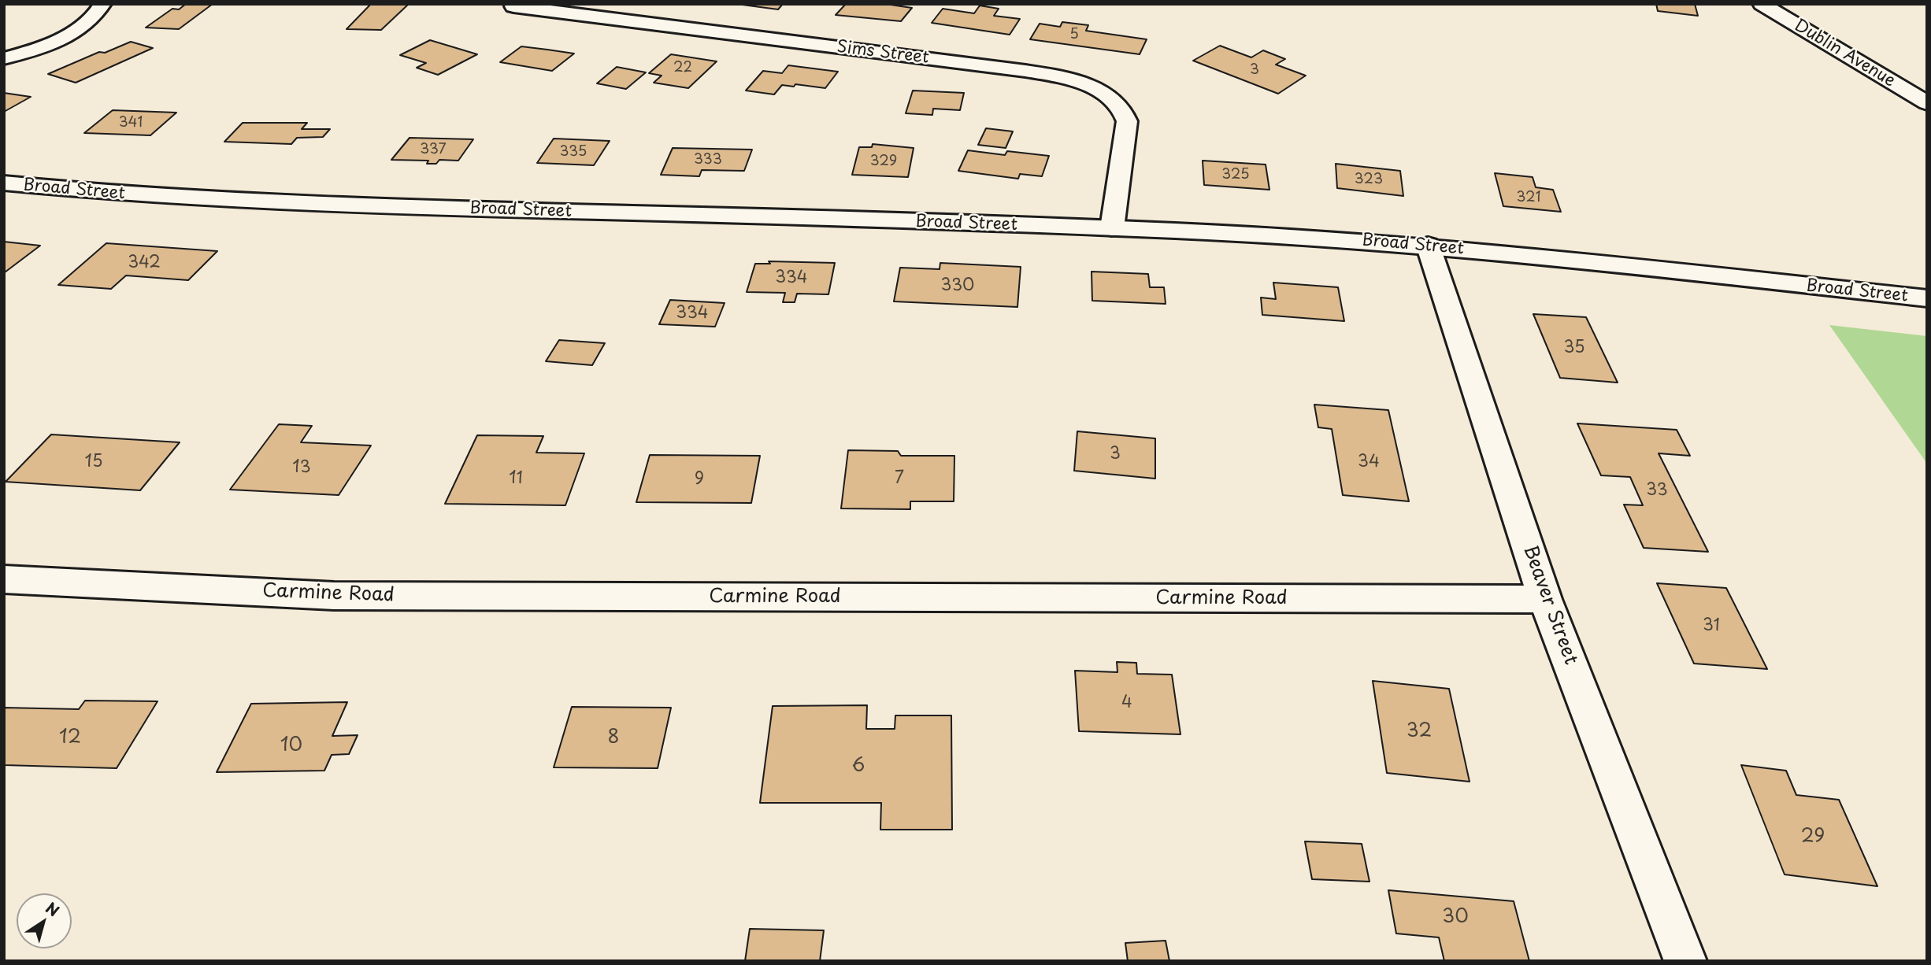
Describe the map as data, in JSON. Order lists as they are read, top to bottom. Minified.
{"streets":{"street":["Sims Street","Dublin Avenue","Broad Street","Carmine Road","Beaver Street"]},"crossings":[["Sims Street","Broad Street"],["Broad Street","Beaver Street"],["Carmine Road","Beaver Street"]],"house_numbers":["5","22","3","341","337","335","333","329","325","323","321","342","334","330","334","35","3","15","34","13","11","7","9","33","31","4","32","12","8","10","6","29","30"],"north":"top right"}
